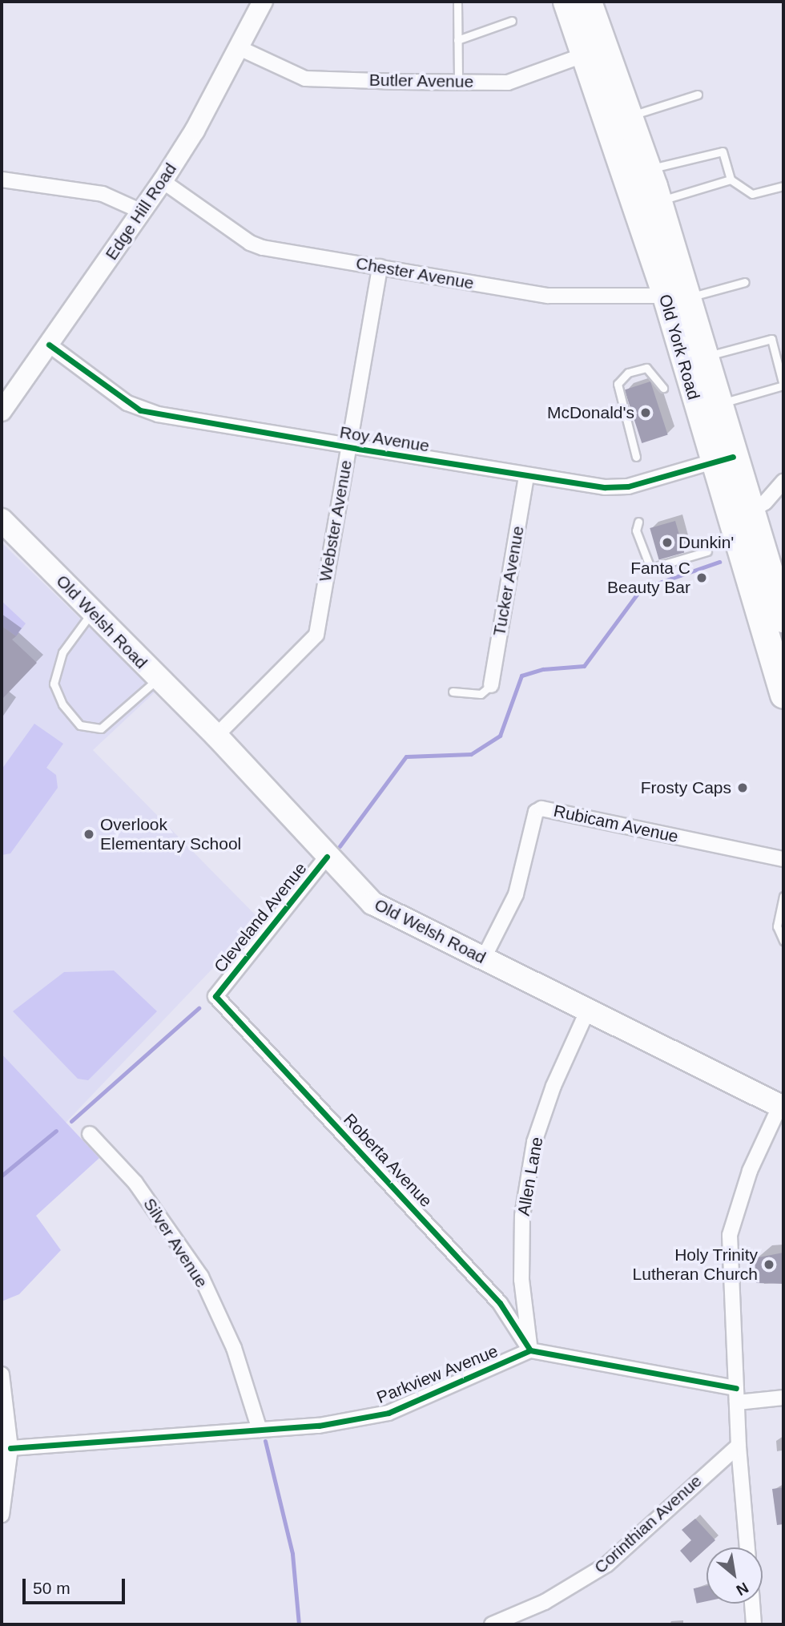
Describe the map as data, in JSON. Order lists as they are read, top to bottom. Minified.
{"streets":{"highway":["Old York Road"],"main road":["Old Welsh Road"],"street":["Butler Avenue","Edge Hill Road","Chester Avenue","Roy Avenue","Webster Avenue","Tucker Avenue","Rubicam Avenue","Cleveland Avenue","Roberta Avenue","Allen Lane","Silver Avenue","Parkview Avenue","Corinthian Avenue"]},"crossings":[["Butler Avenue","Edge Hill Road"],["Butler Avenue","Old York Road"],["Edge Hill Road","Chester Avenue"],["Edge Hill Road","Roy Avenue"],["Chester Avenue","Old York Road"],["Chester Avenue","Webster Avenue"],["Old York Road","Roy Avenue"],["Roy Avenue","Webster Avenue"],["Roy Avenue","Tucker Avenue"],["Webster Avenue","Old Welsh Road"],["Old Welsh Road","Rubicam Avenue"],["Old Welsh Road","Cleveland Avenue"],["Old Welsh Road","Allen Lane"],["Cleveland Avenue","Roberta Avenue"],["Roberta Avenue","Allen Lane"],["Roberta Avenue","Parkview Avenue"],["Allen Lane","Parkview Avenue"],["Silver Avenue","Parkview Avenue"]],"places":["McDonald's","Dunkin'","Fanta C Beauty Bar","Frosty Caps","Overlook Elementary School","Holy Trinity Lutheran Church"],"scale_bar":"50 m","north":"bottom right"}
